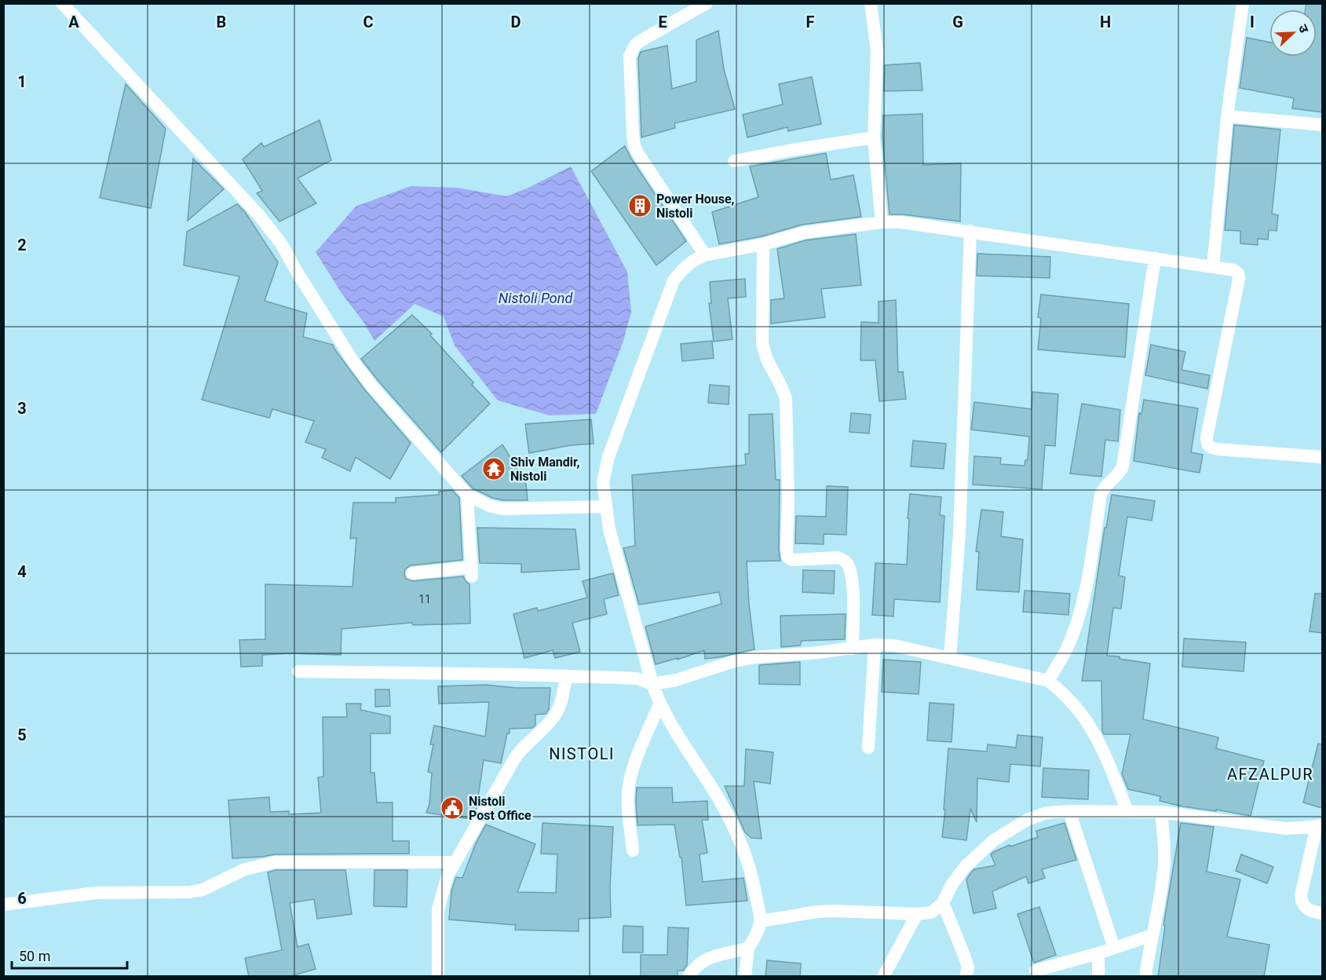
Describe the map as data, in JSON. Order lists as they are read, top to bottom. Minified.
{"districts":["NISTOLI","AFZALPUR"],"water":["Nistoli Pond"],"places":{"building":["Power House, Nistoli"],"temple":["Shiv Mandir, Nistoli"],"public building":["Nistoli Post Office"]},"house_numbers":["11"],"scale_bar":"50 m","north":"top right","grid":{"columns":["A","B","C","D","E","F","G","H","I"],"rows":["1","2","3","4","5","6"]}}
